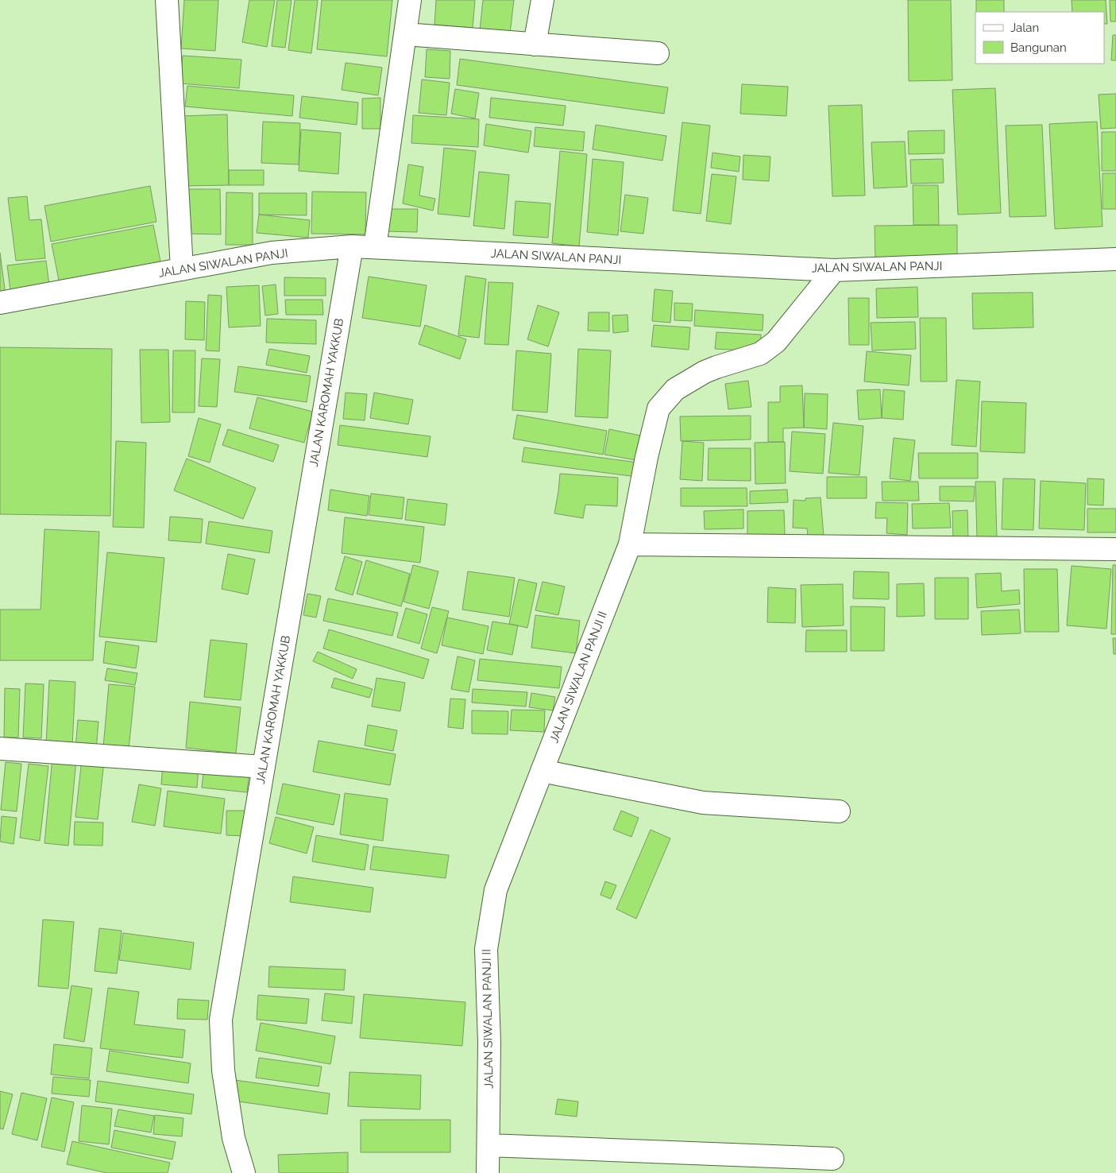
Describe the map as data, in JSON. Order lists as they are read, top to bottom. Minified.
{"streets":{"street":["JALAN SIWALAN PANJI","JALAN KAROMAH YAKKUB","JALAN SIWALAN PANJI II"]},"crossings":[["JALAN SIWALAN PANJI","JALAN KAROMAH YAKKUB"],["JALAN SIWALAN PANJI","JALAN SIWALAN PANJI II"]],"legend":["Jalan","Bangunan"]}
